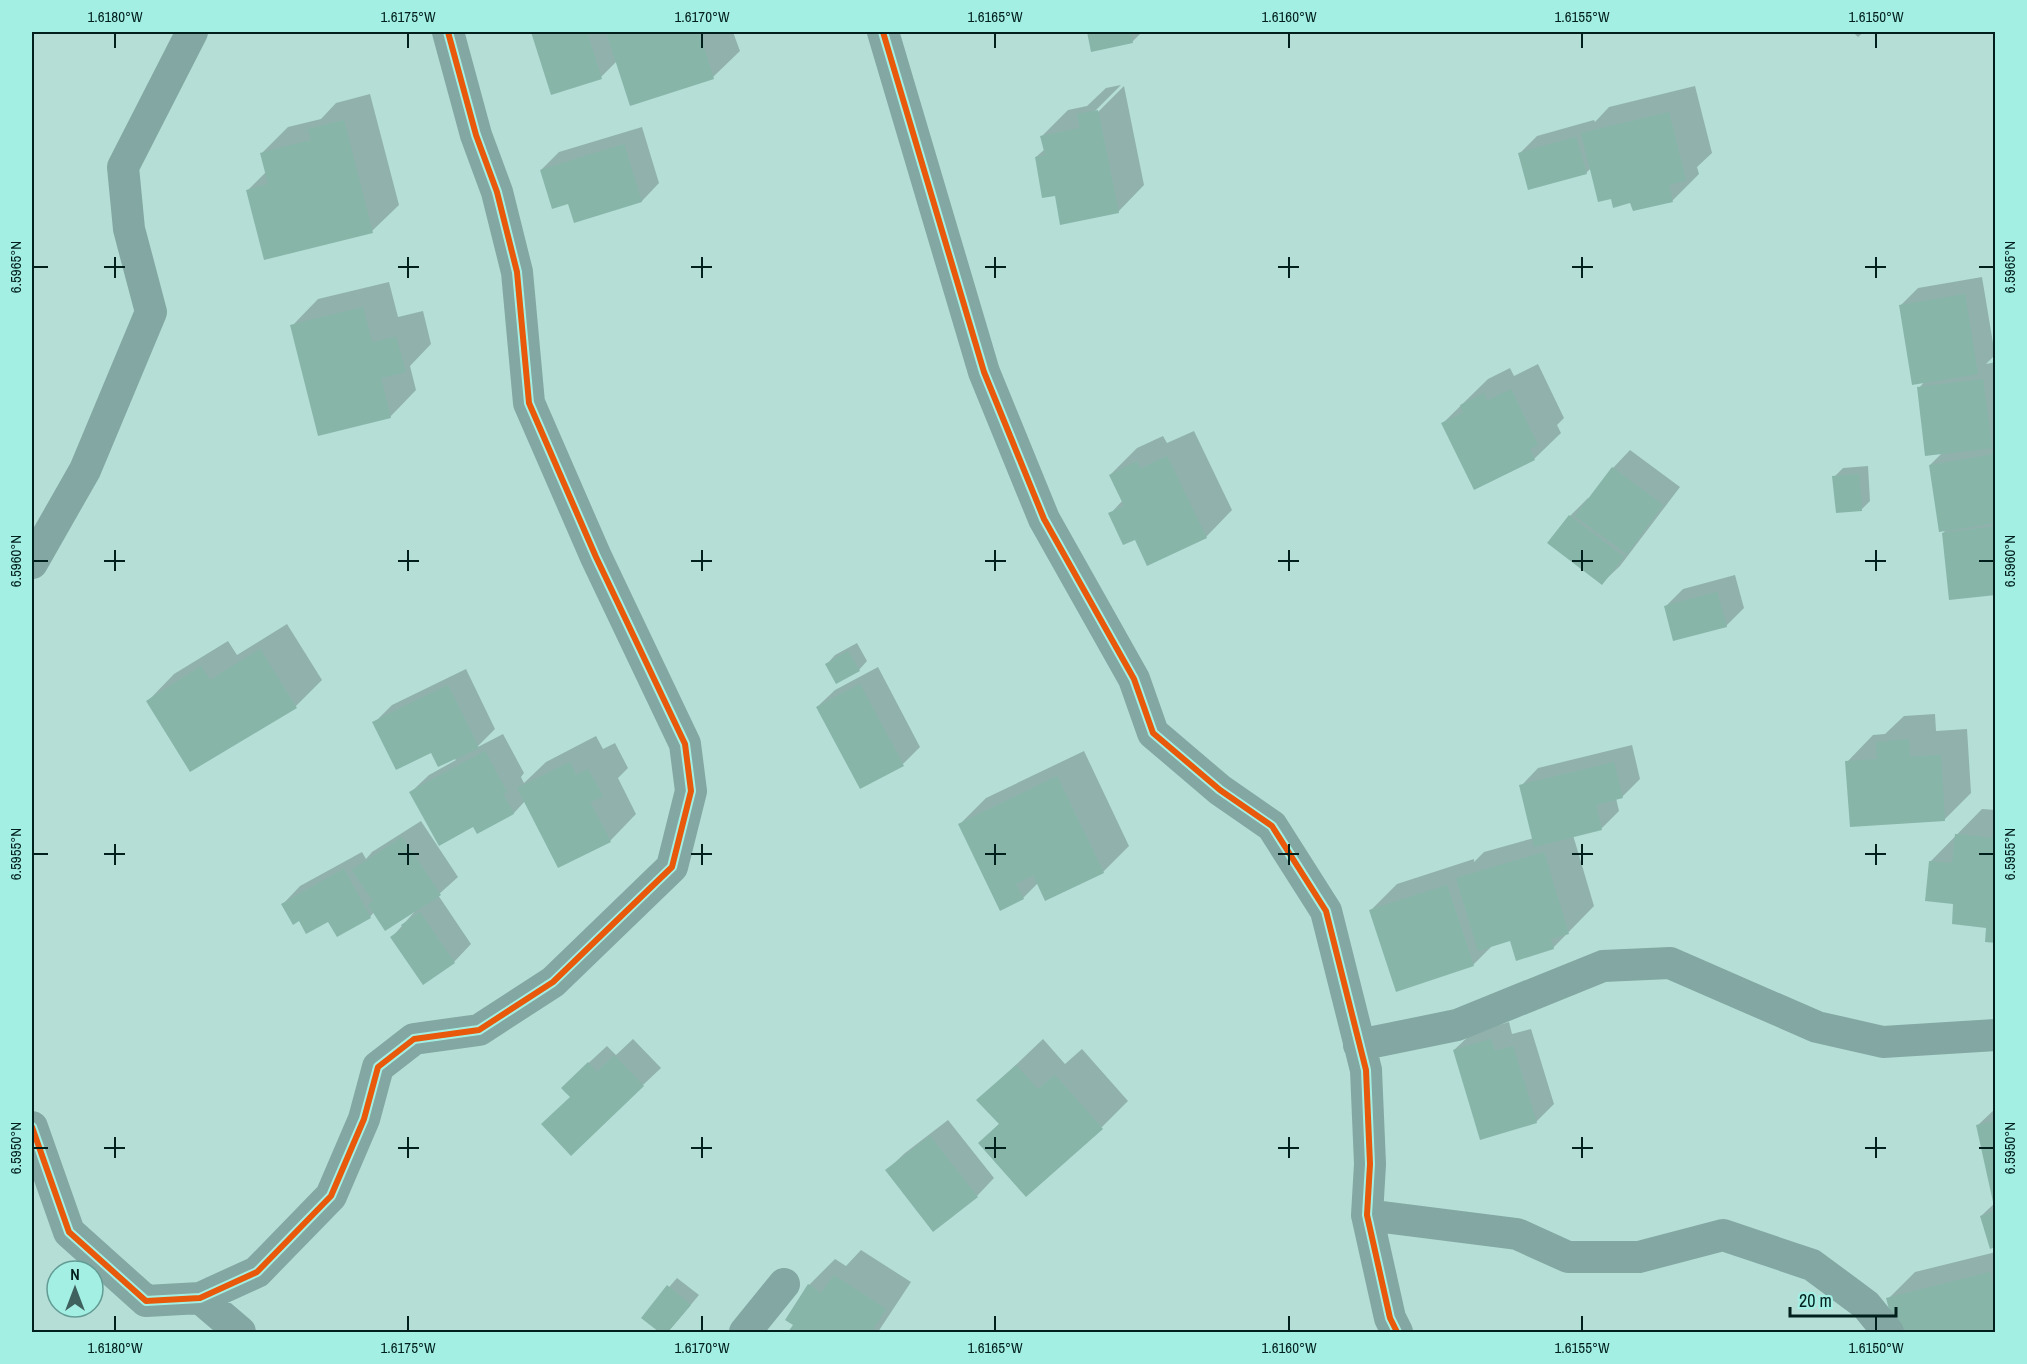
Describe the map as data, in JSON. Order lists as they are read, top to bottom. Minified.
{"scale_bar":"20 m","north":"top","coordinates":["1.6180°W","1.6175°W","1.6170°W","1.6165°W","1.6160°W","1.6155°W","1.6150°W","6.5965°N","6.5960°N","6.5955°N","6.5950°N"]}
